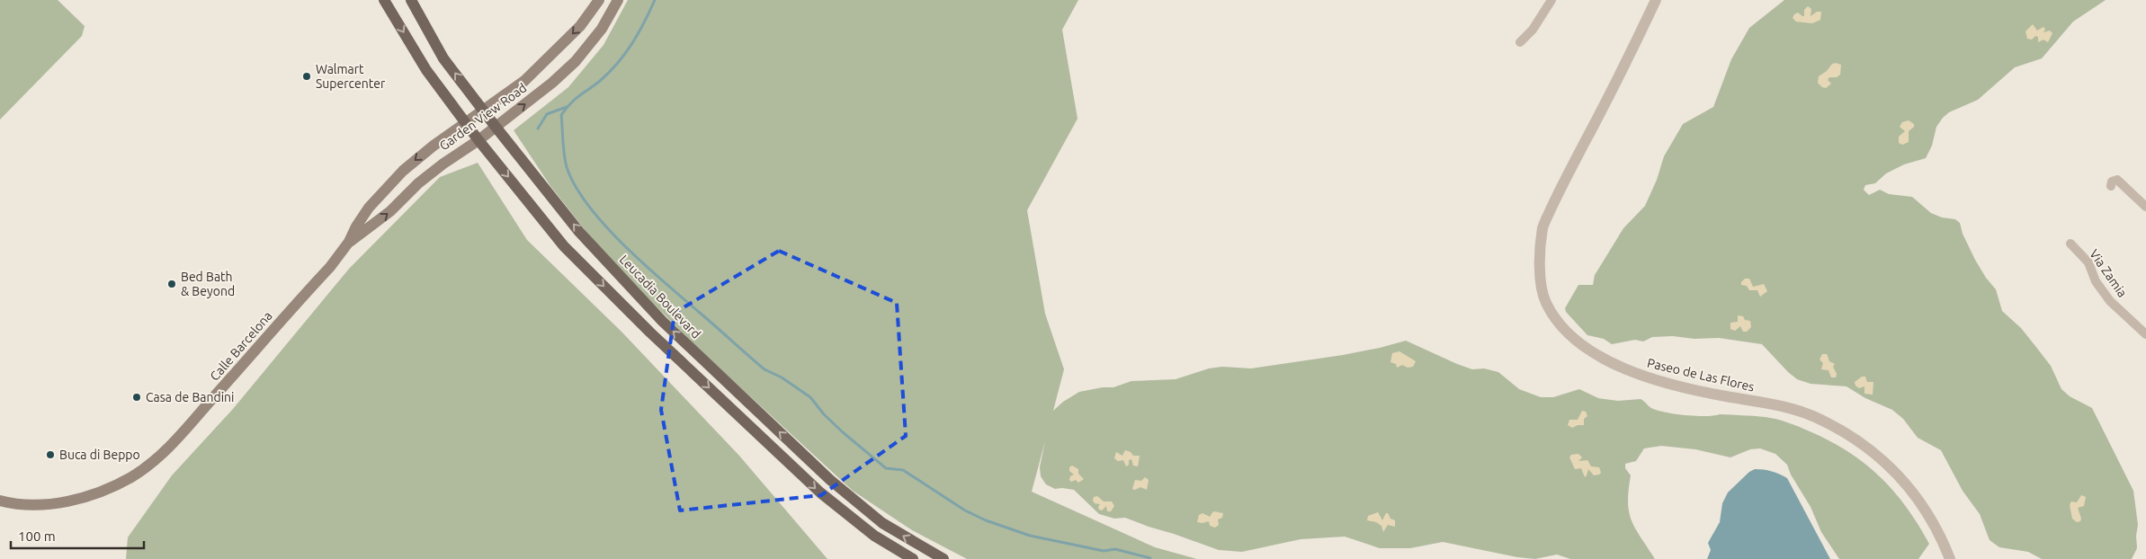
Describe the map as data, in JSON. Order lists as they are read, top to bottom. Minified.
{"streets":{"main road":["Garden View Road","Leucadia Boulevard","Calle Barcelona"],"street":["Via Zamia","Paseo de Las Flores"]},"crossings":[["Garden View Road","Leucadia Boulevard"],["Garden View Road","Calle Barcelona"]],"places":["Walmart Supercenter","Bed Bath & Beyond","Casa de Bandini","Buca di Beppo"],"scale_bar":"100 m"}
